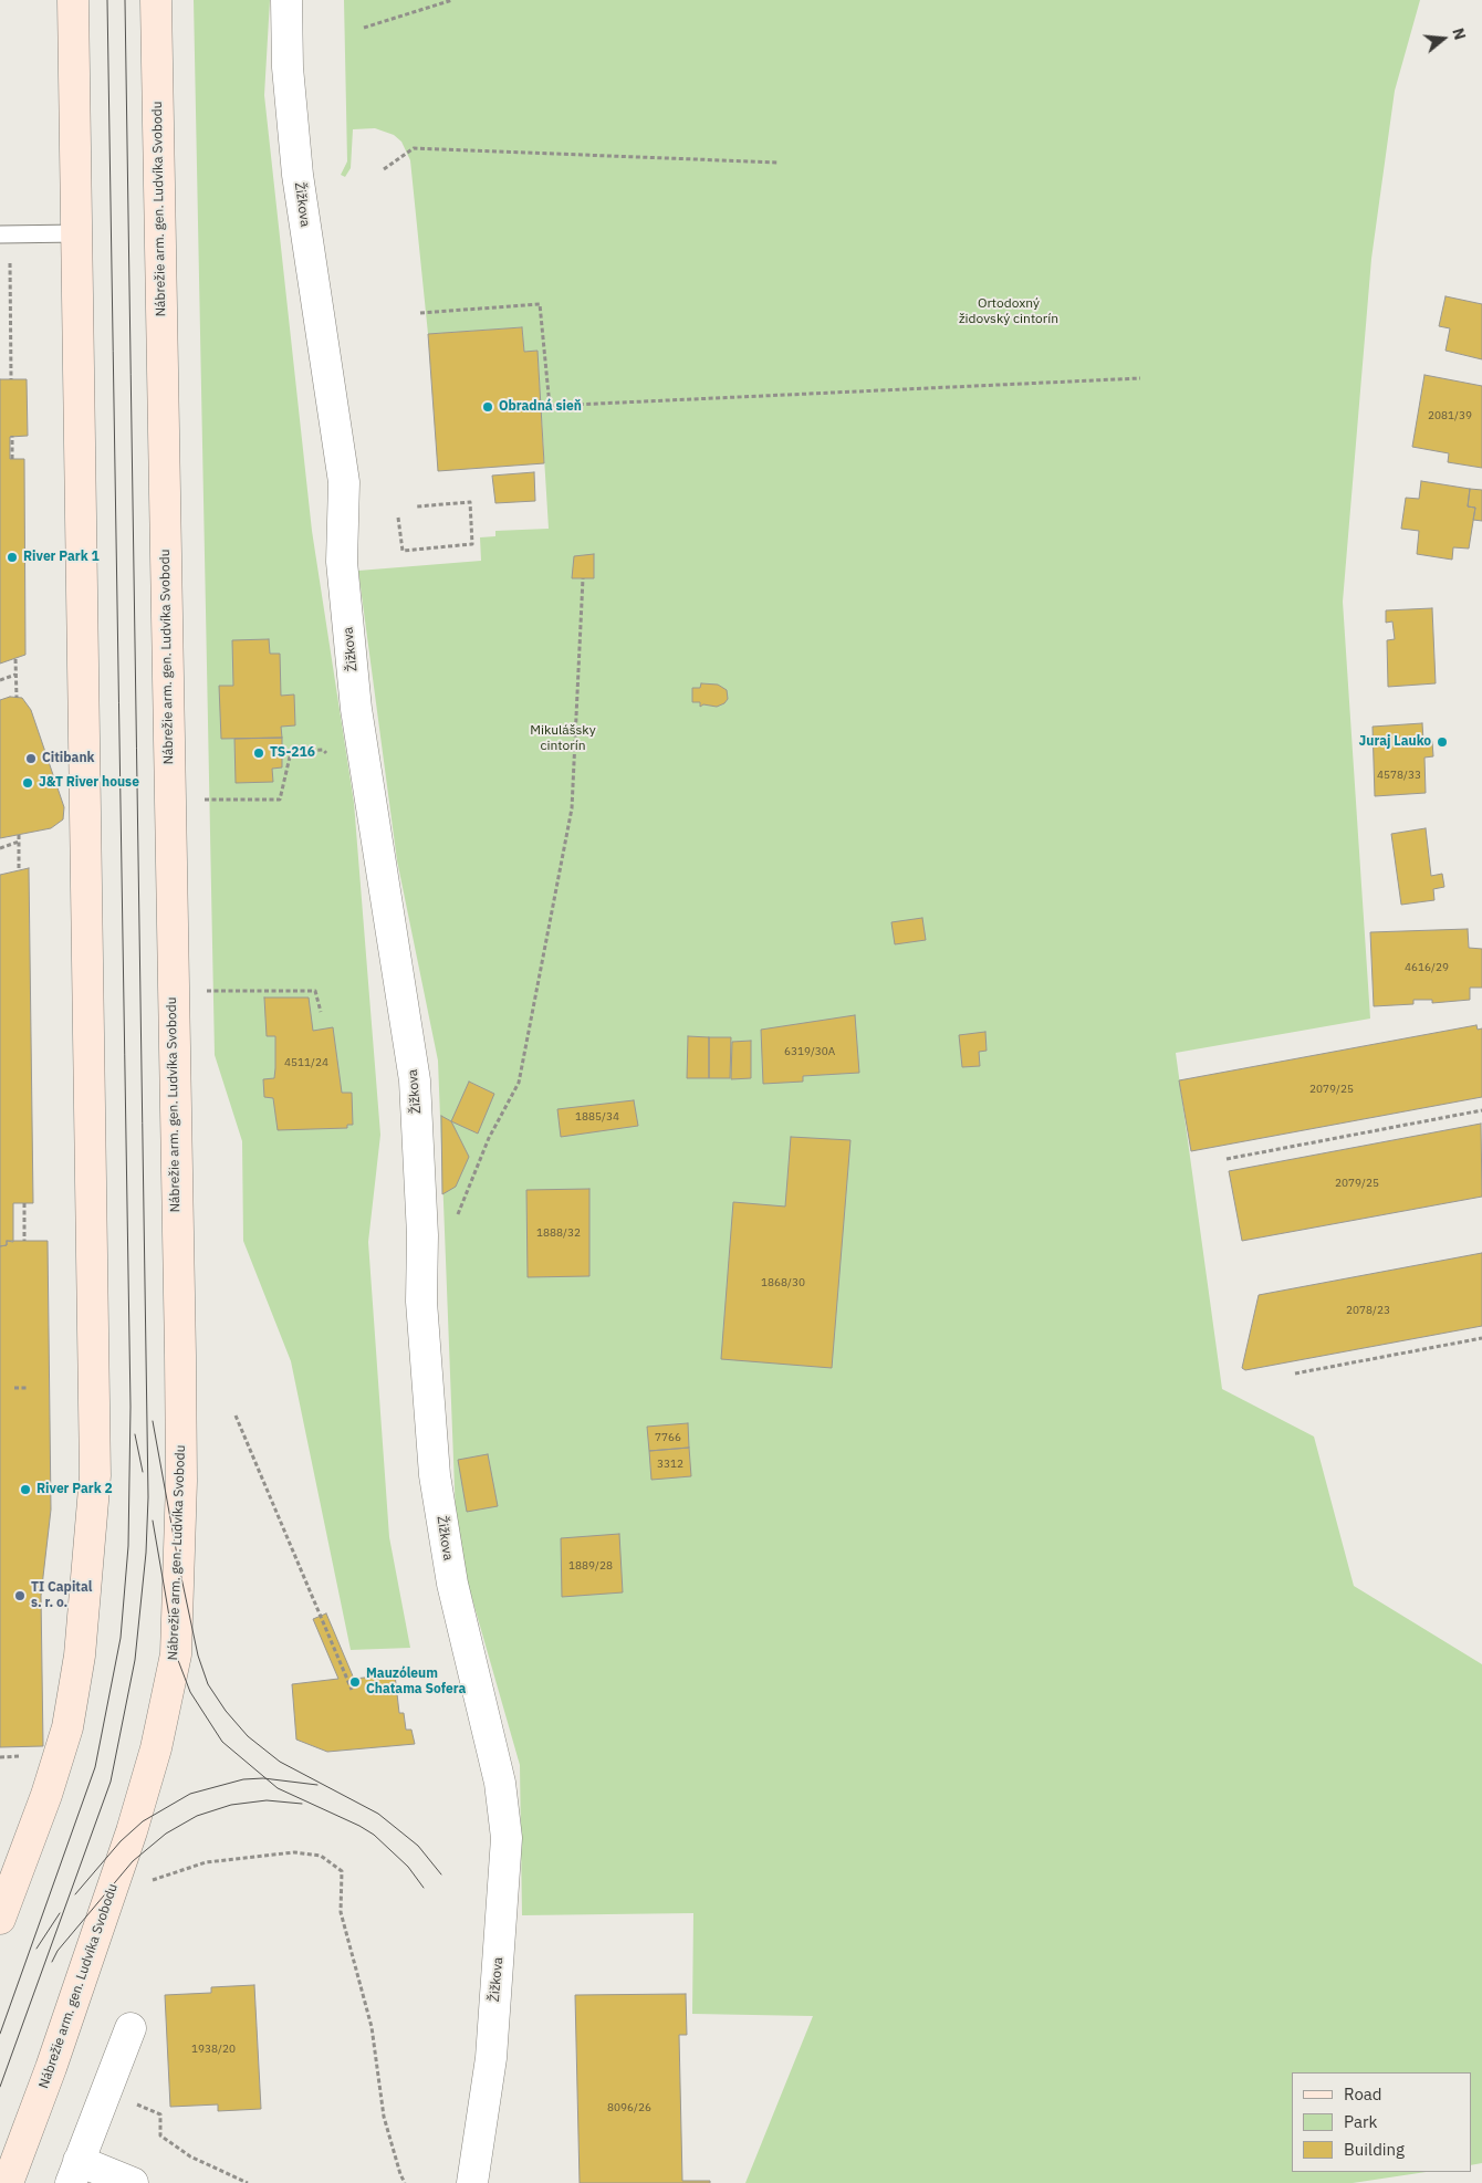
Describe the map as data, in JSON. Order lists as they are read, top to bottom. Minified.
{"streets":{"main road":["Nábrežie arm. gen. Ludvíka Svobodu"],"street":["Žižkova"]},"parks":["Ortodoxný židovský cintorín","Mikulášsky cintorín"],"places":["Obradná sieň","River Park 1","Juraj Lauko","TS-216","Citibank","J&T River house","River Park 2","TI Capital s. r. o.","Mauzóleum Chatama Sofera"],"house_numbers":["2081/39","4578/33","4616/29","6319/30A","4511/24","2079/25","1885/34","2079/25","1888/32","1868/30","2078/23","7766","3312","1889/28","1938/20","8096/26"],"legend":["Road","Park","Building"],"north":"right"}
